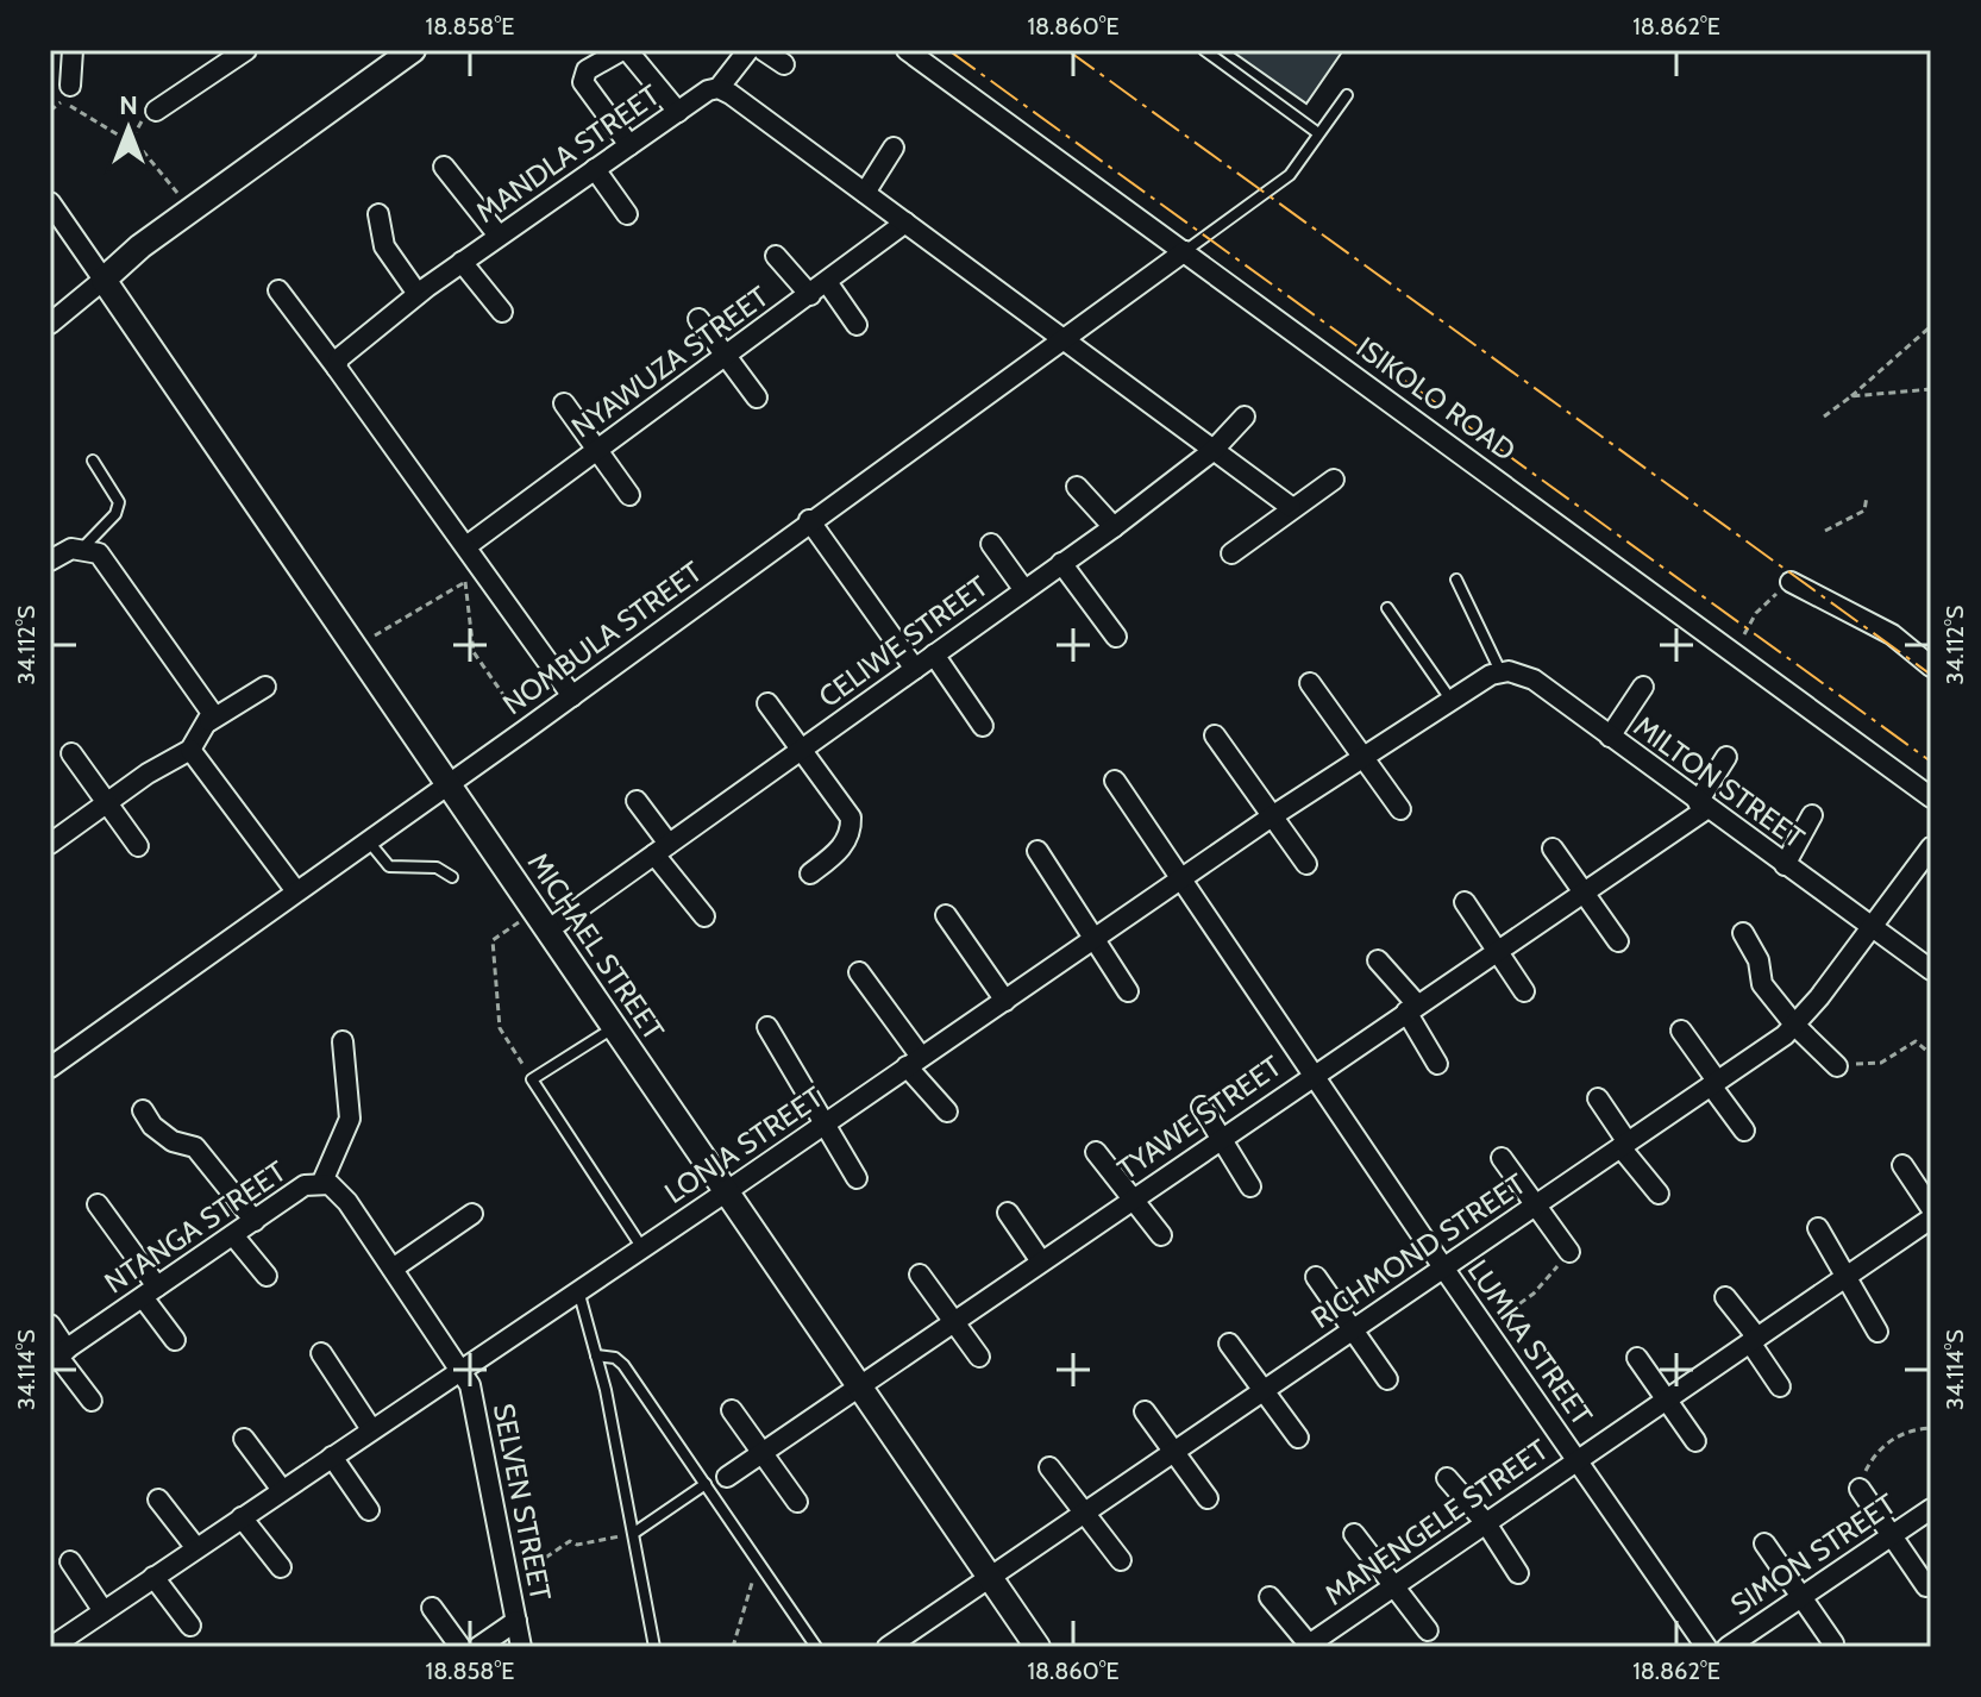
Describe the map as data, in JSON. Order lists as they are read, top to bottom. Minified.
{"streets":{"street":["MANDLA STREET","NYAWUZA STREET","ISIKOLO ROAD","NOMBULA STREET","CELIWE STREET","MILTON STREET","MICHAEL STREET","TYAWE STREET","LONJA STREET","NTANGA STREET","RICHMOND STREET","LUMKA STREET","SELVEN STREET","MANENGELE STREET","SIMON STREET"]},"crossings":[["ISIKOLO ROAD","NOMBULA STREET"],["NOMBULA STREET","MICHAEL STREET"],["CELIWE STREET","MICHAEL STREET"],["MILTON STREET","TYAWE STREET"],["MILTON STREET","LONJA STREET"],["MILTON STREET","RICHMOND STREET"],["MICHAEL STREET","TYAWE STREET"],["MICHAEL STREET","LONJA STREET"],["MICHAEL STREET","RICHMOND STREET"],["TYAWE STREET","LUMKA STREET"],["LONJA STREET","NTANGA STREET"],["LONJA STREET","LUMKA STREET"],["LONJA STREET","SELVEN STREET"],["NTANGA STREET","SELVEN STREET"],["RICHMOND STREET","LUMKA STREET"],["LUMKA STREET","MANENGELE STREET"]],"north":"top","coordinates":["18.858°E","18.860°E","18.862°E","34.112°S","34.114°S"]}
